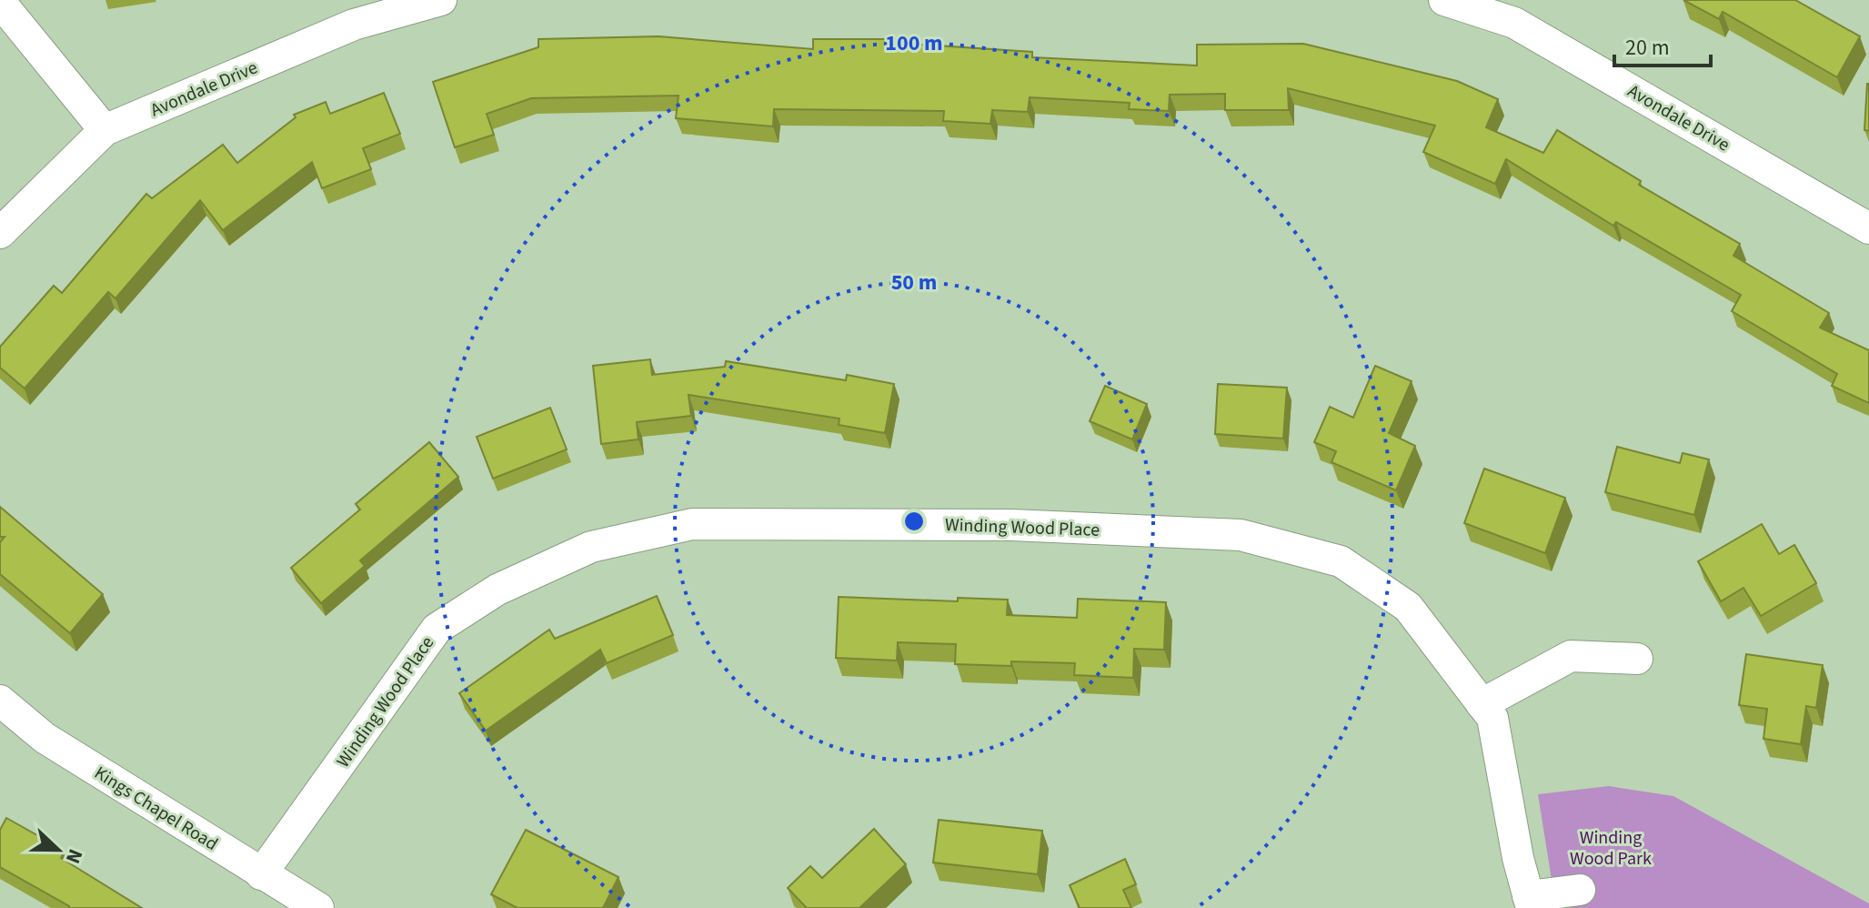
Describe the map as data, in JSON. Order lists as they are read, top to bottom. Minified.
{"streets":{"street":["Avondale Drive","Winding Wood Place","Kings Chapel Road"]},"crossings":[["Winding Wood Place","Kings Chapel Road"]],"parks":["Winding Wood Park"],"scale_bar":"20 m","north":"right","rings":["100 m","50 m"]}
